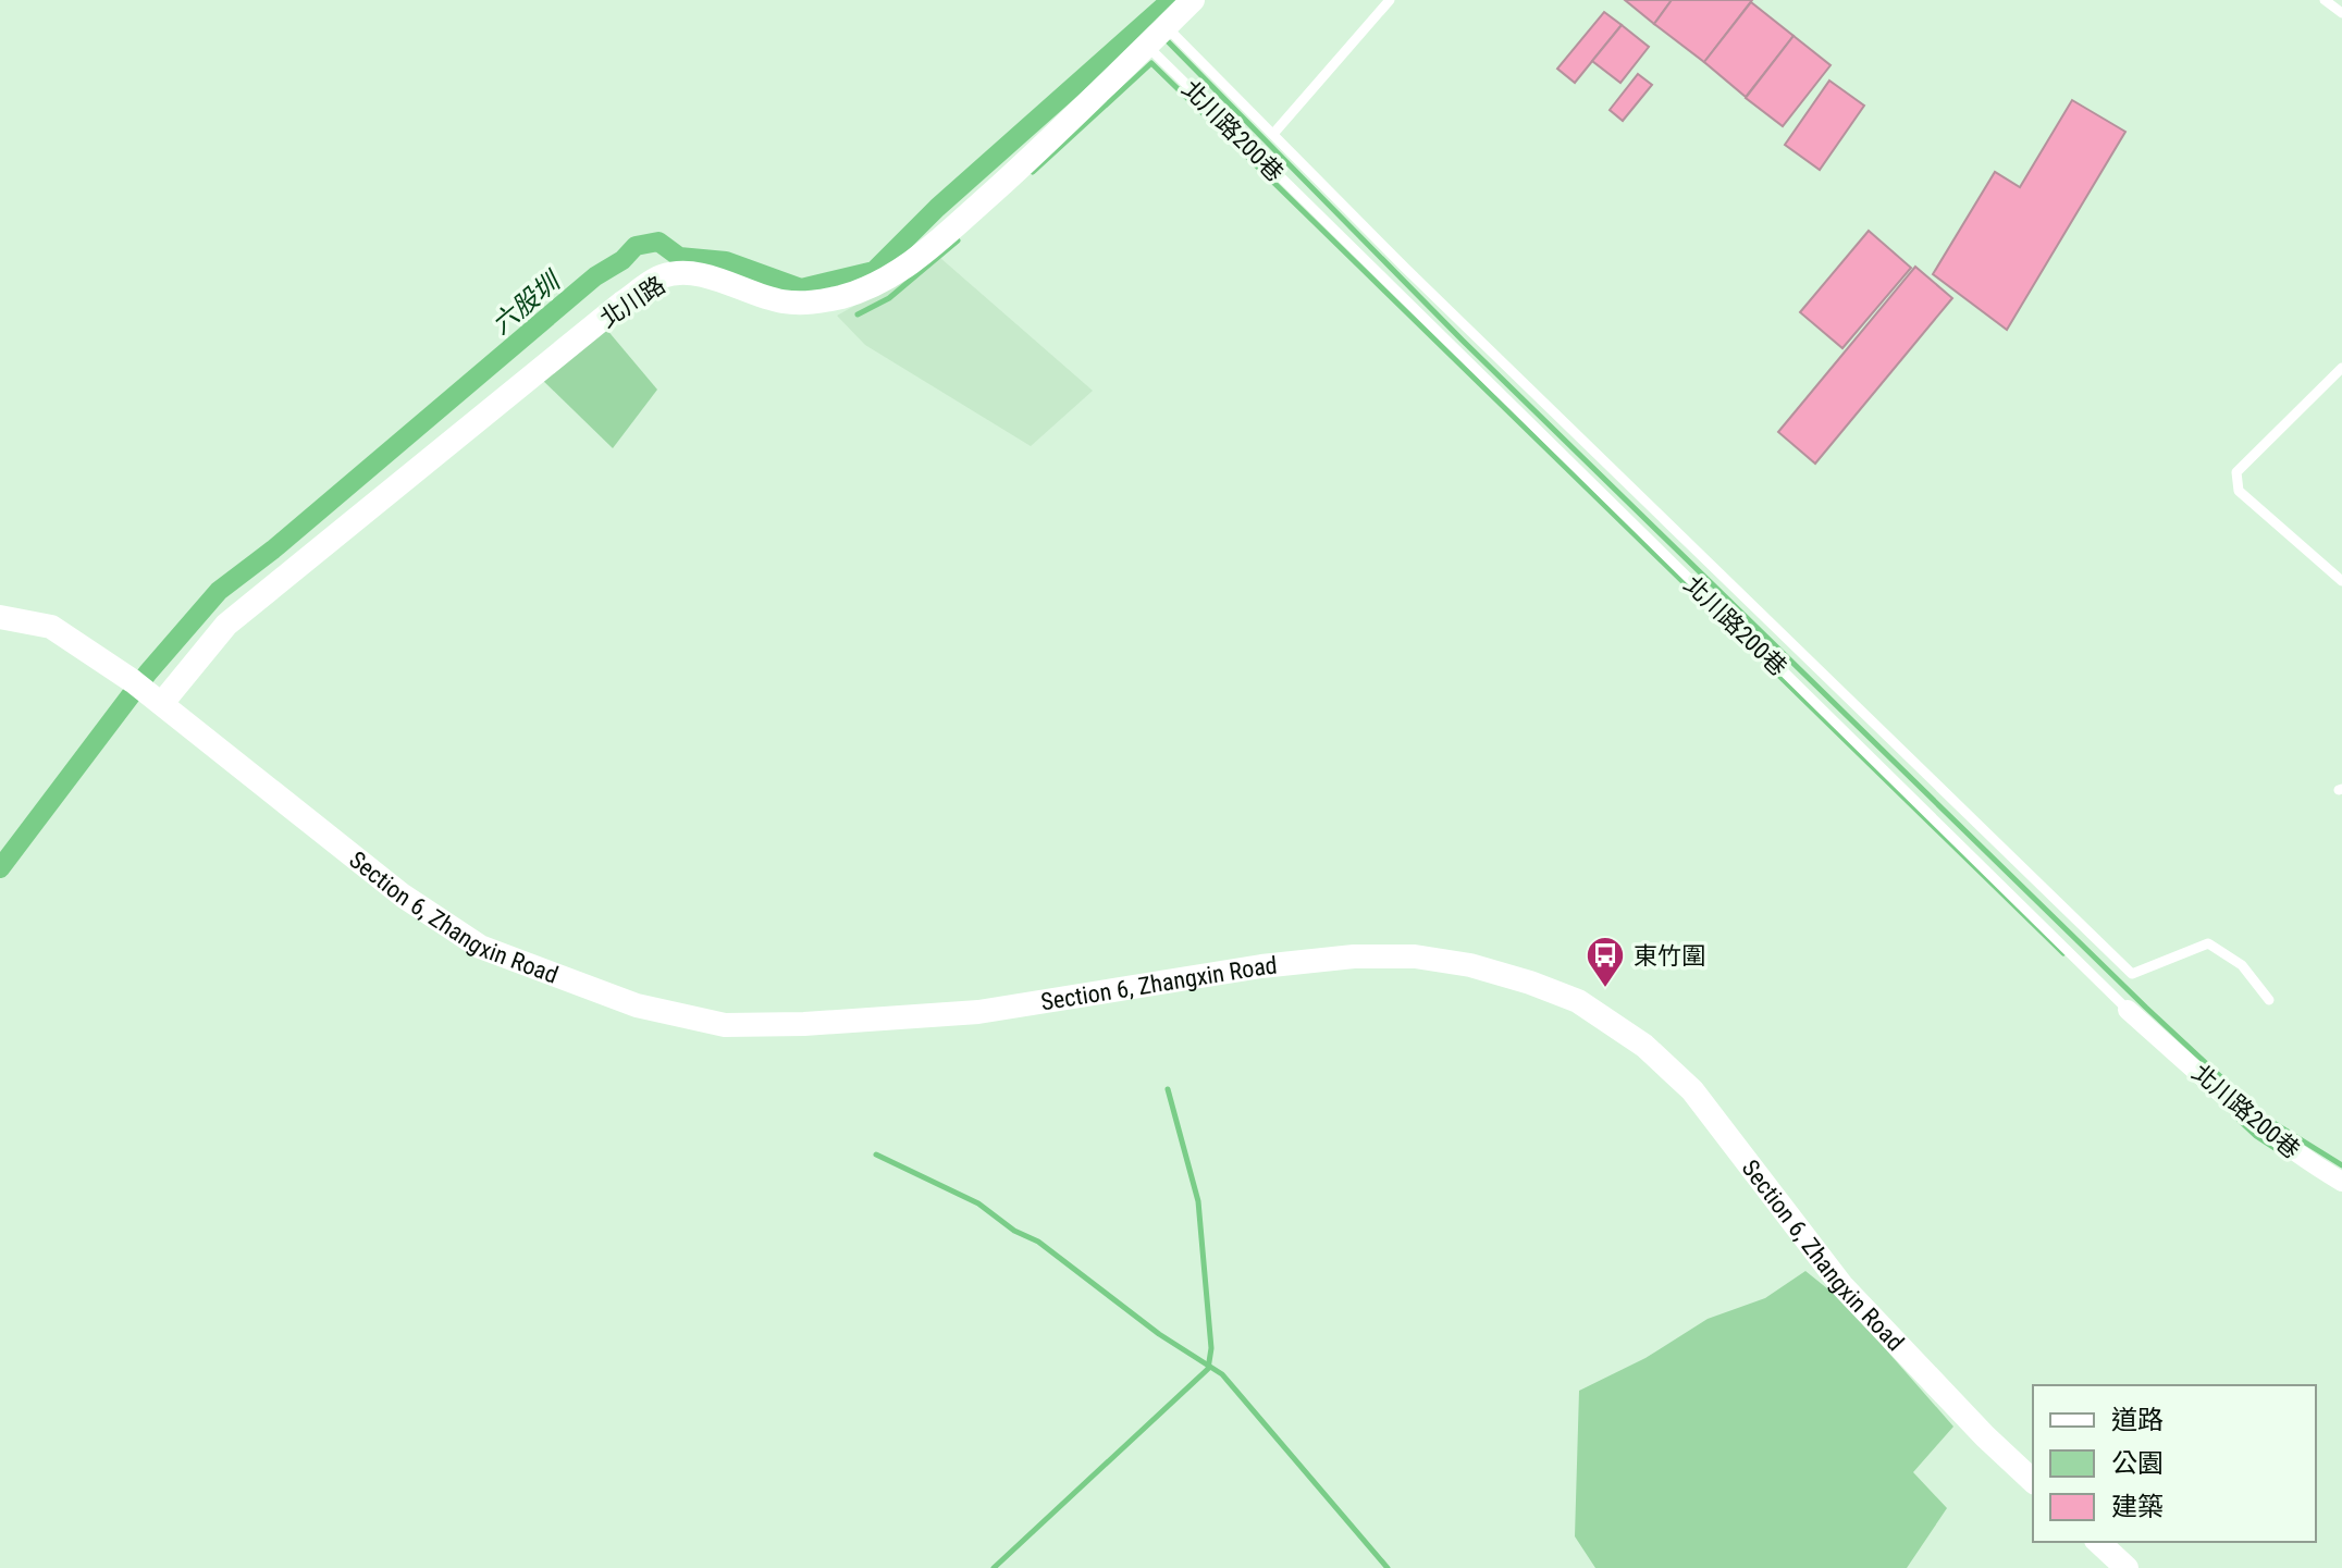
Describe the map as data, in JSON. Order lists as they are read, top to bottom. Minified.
{"streets":{"street":["北川路200巷","北川路","Section 6, Zhangxin Road"]},"crossings":[["北川路200巷","北川路"],["北川路","Section 6, Zhangxin Road"]],"water":["六股圳"],"places":{"bus stop":["東竹圍"]},"legend":["道路","公園","建築"]}
